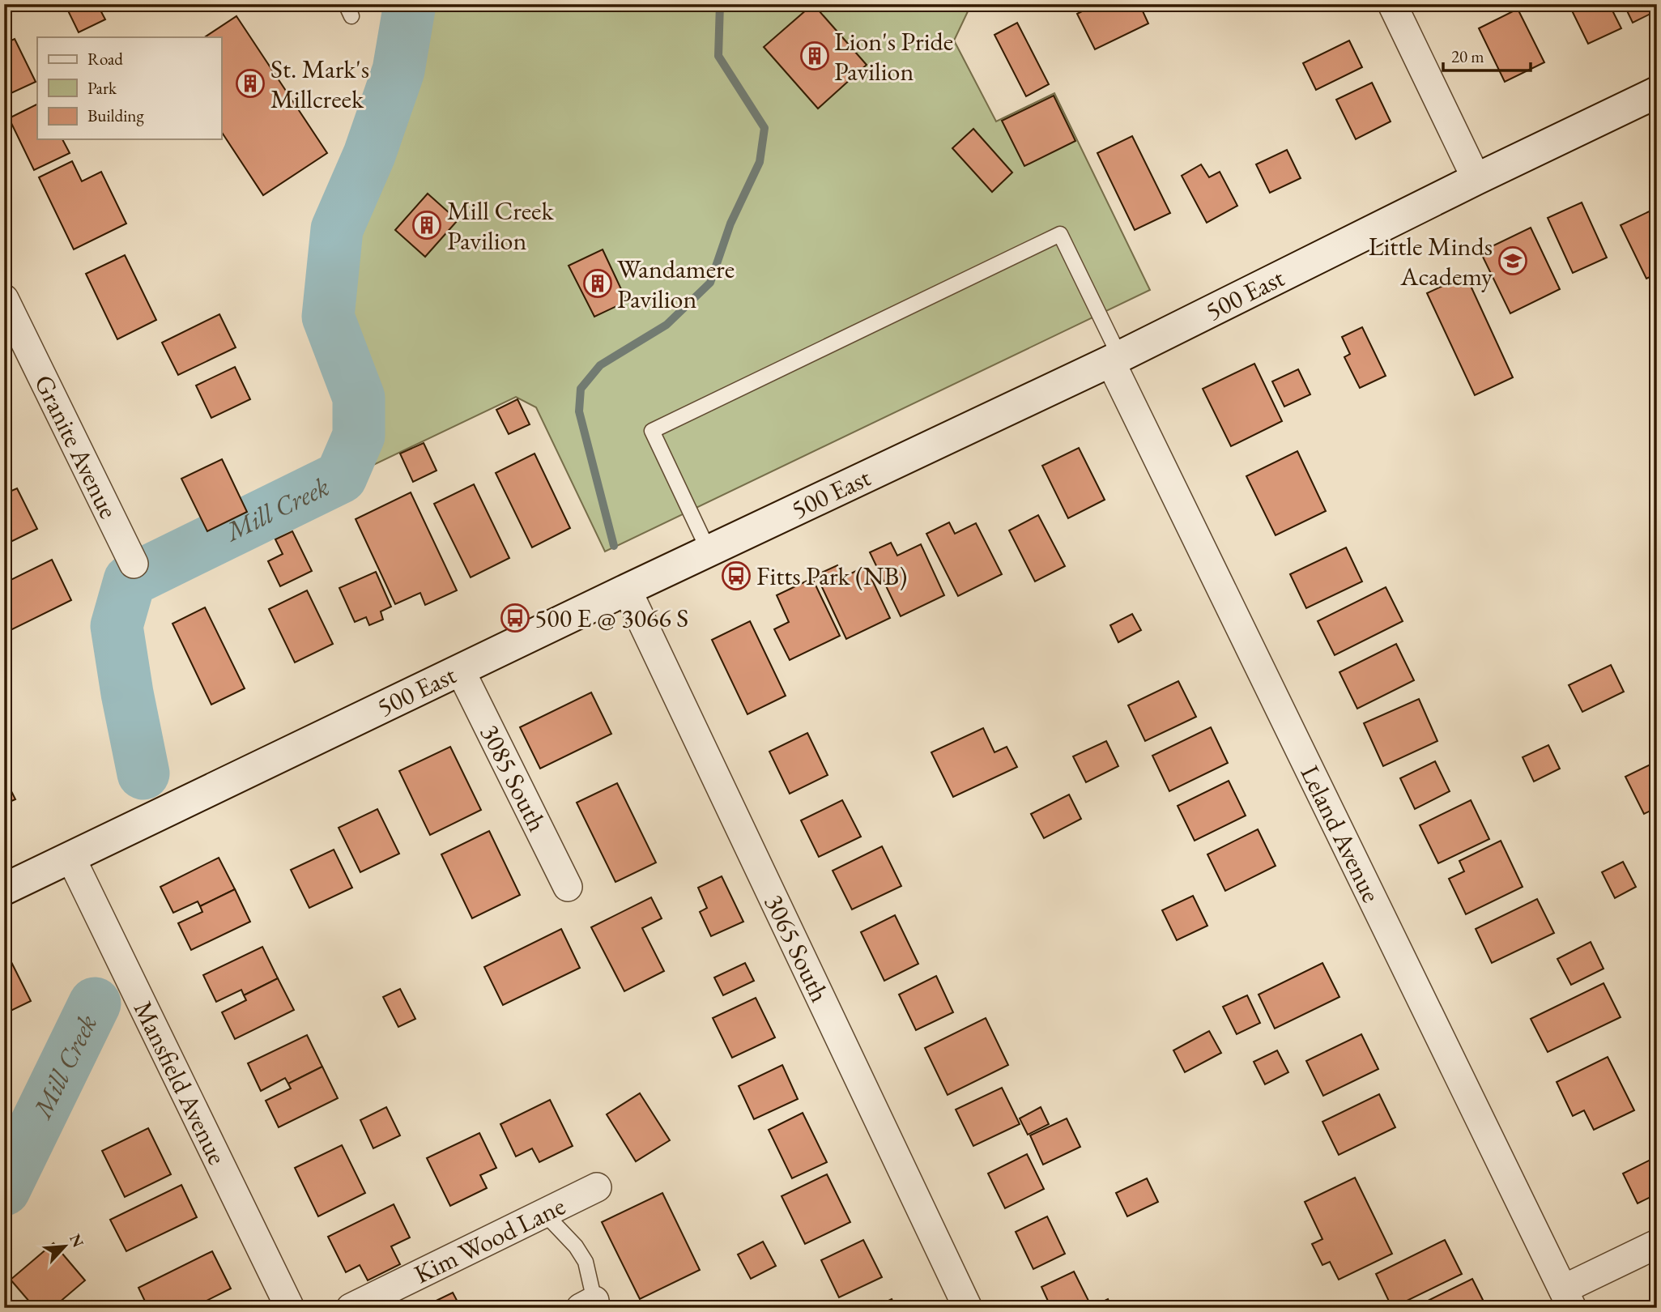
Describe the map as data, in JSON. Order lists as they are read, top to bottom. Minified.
{"streets":{"street":["500 East","Granite Avenue","3085 South","Leland Avenue","3065 South","Mansfield Avenue","Kim Wood Lane"]},"crossings":[["500 East","3085 South"],["500 East","Leland Avenue"],["500 East","3065 South"],["500 East","Mansfield Avenue"]],"water":["Mill Creek"],"places":{"building":["Lion's Pride Pavilion","St. Mark's Millcreek","Mill Creek Pavilion","Wandamere Pavilion"],"school or university":["Little Minds Academy"],"bus stop":["Fitts Park (NB)","500 E @ 3066 S"]},"legend":["Road","Park","Building"],"scale_bar":"20 m","north":"top right"}
